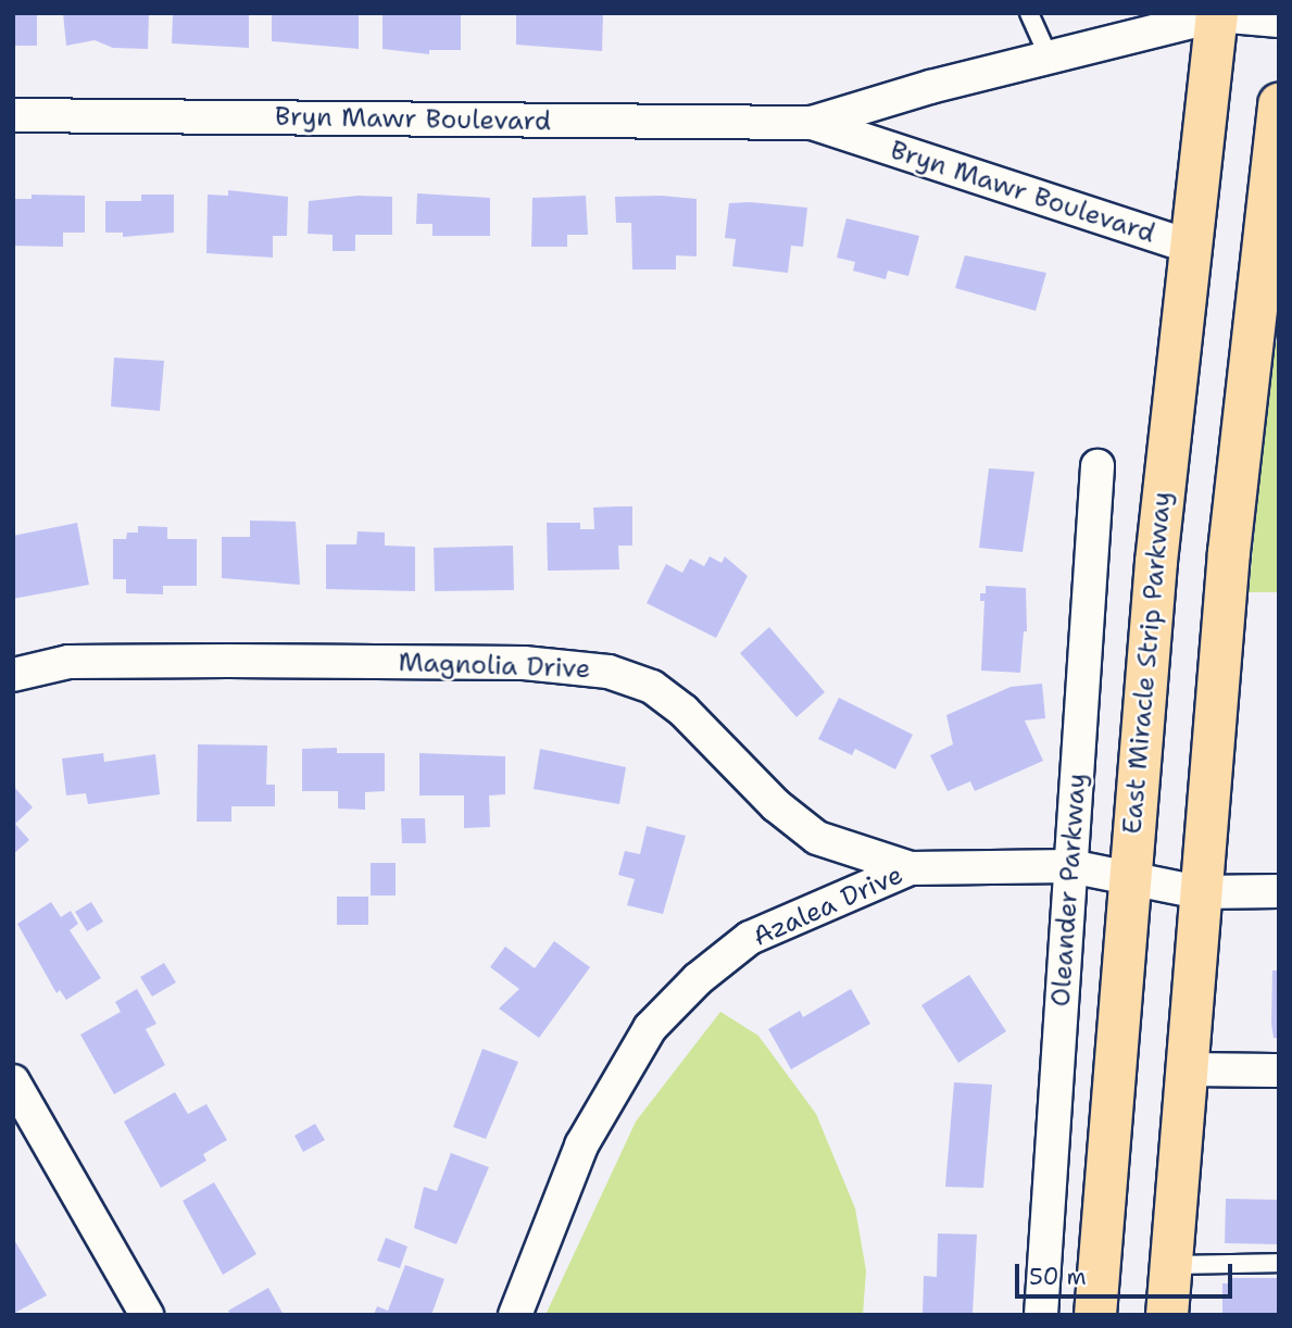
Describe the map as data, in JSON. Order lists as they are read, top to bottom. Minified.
{"streets":{"highway":["East Miracle Strip Parkway"],"street":["Bryn Mawr Boulevard","Magnolia Drive","Oleander Parkway","Azalea Drive"]},"crossings":[["Bryn Mawr Boulevard","East Miracle Strip Parkway"],["East Miracle Strip Parkway","Azalea Drive"],["Magnolia Drive","Azalea Drive"],["Oleander Parkway","Azalea Drive"]],"scale_bar":"50 m"}
